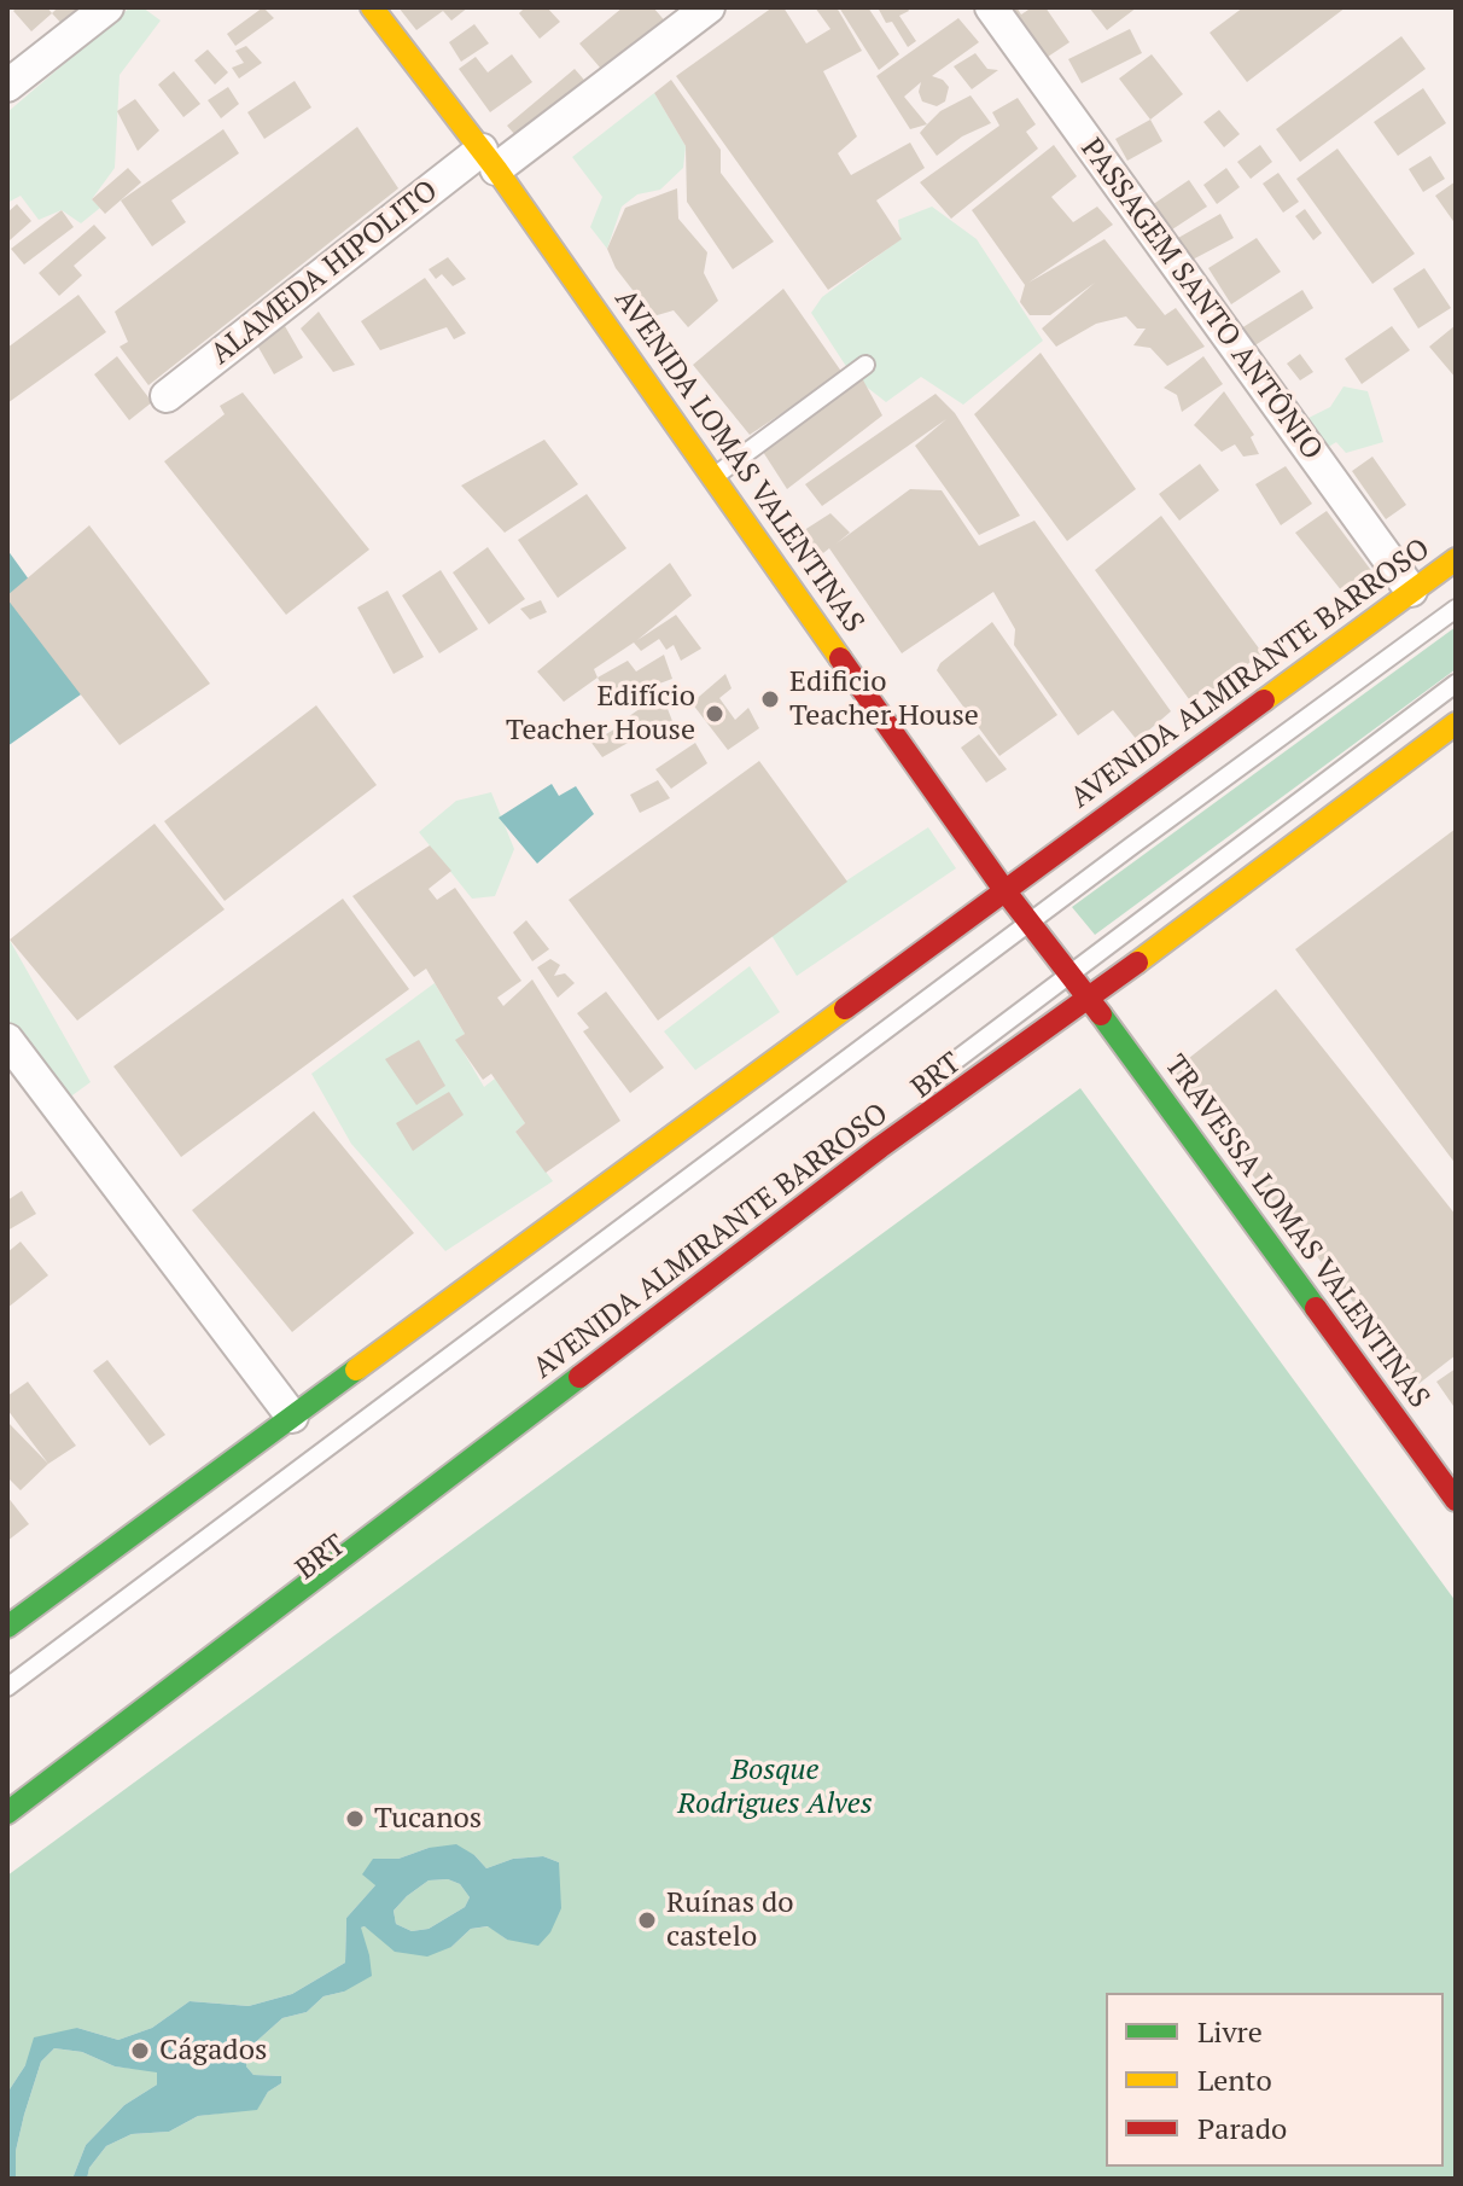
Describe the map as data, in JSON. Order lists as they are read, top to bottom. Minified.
{"streets":{"main road":["AVENIDA LOMAS VALENTINAS","AVENIDA ALMIRANTE BARROSO","TRAVESSA LOMAS VALENTINAS"],"street":["ALAMEDA HIPOLITO","PASSAGEM SANTO ANTÔNIO"],"lane":["BRT"]},"crossings":[["ALAMEDA HIPOLITO","AVENIDA LOMAS VALENTINAS"],["PASSAGEM SANTO ANTÔNIO","AVENIDA ALMIRANTE BARROSO"],["AVENIDA LOMAS VALENTINAS","AVENIDA ALMIRANTE BARROSO"],["AVENIDA LOMAS VALENTINAS","BRT"],["AVENIDA LOMAS VALENTINAS","TRAVESSA LOMAS VALENTINAS"],["AVENIDA ALMIRANTE BARROSO","TRAVESSA LOMAS VALENTINAS"]],"parks":["Bosque Rodrigues Alves"],"places":["Edificio Teacher House","Edifício Teacher House","Tucanos","Ruínas do castelo","Cágados"],"legend":["Livre","Lento","Parado"]}
